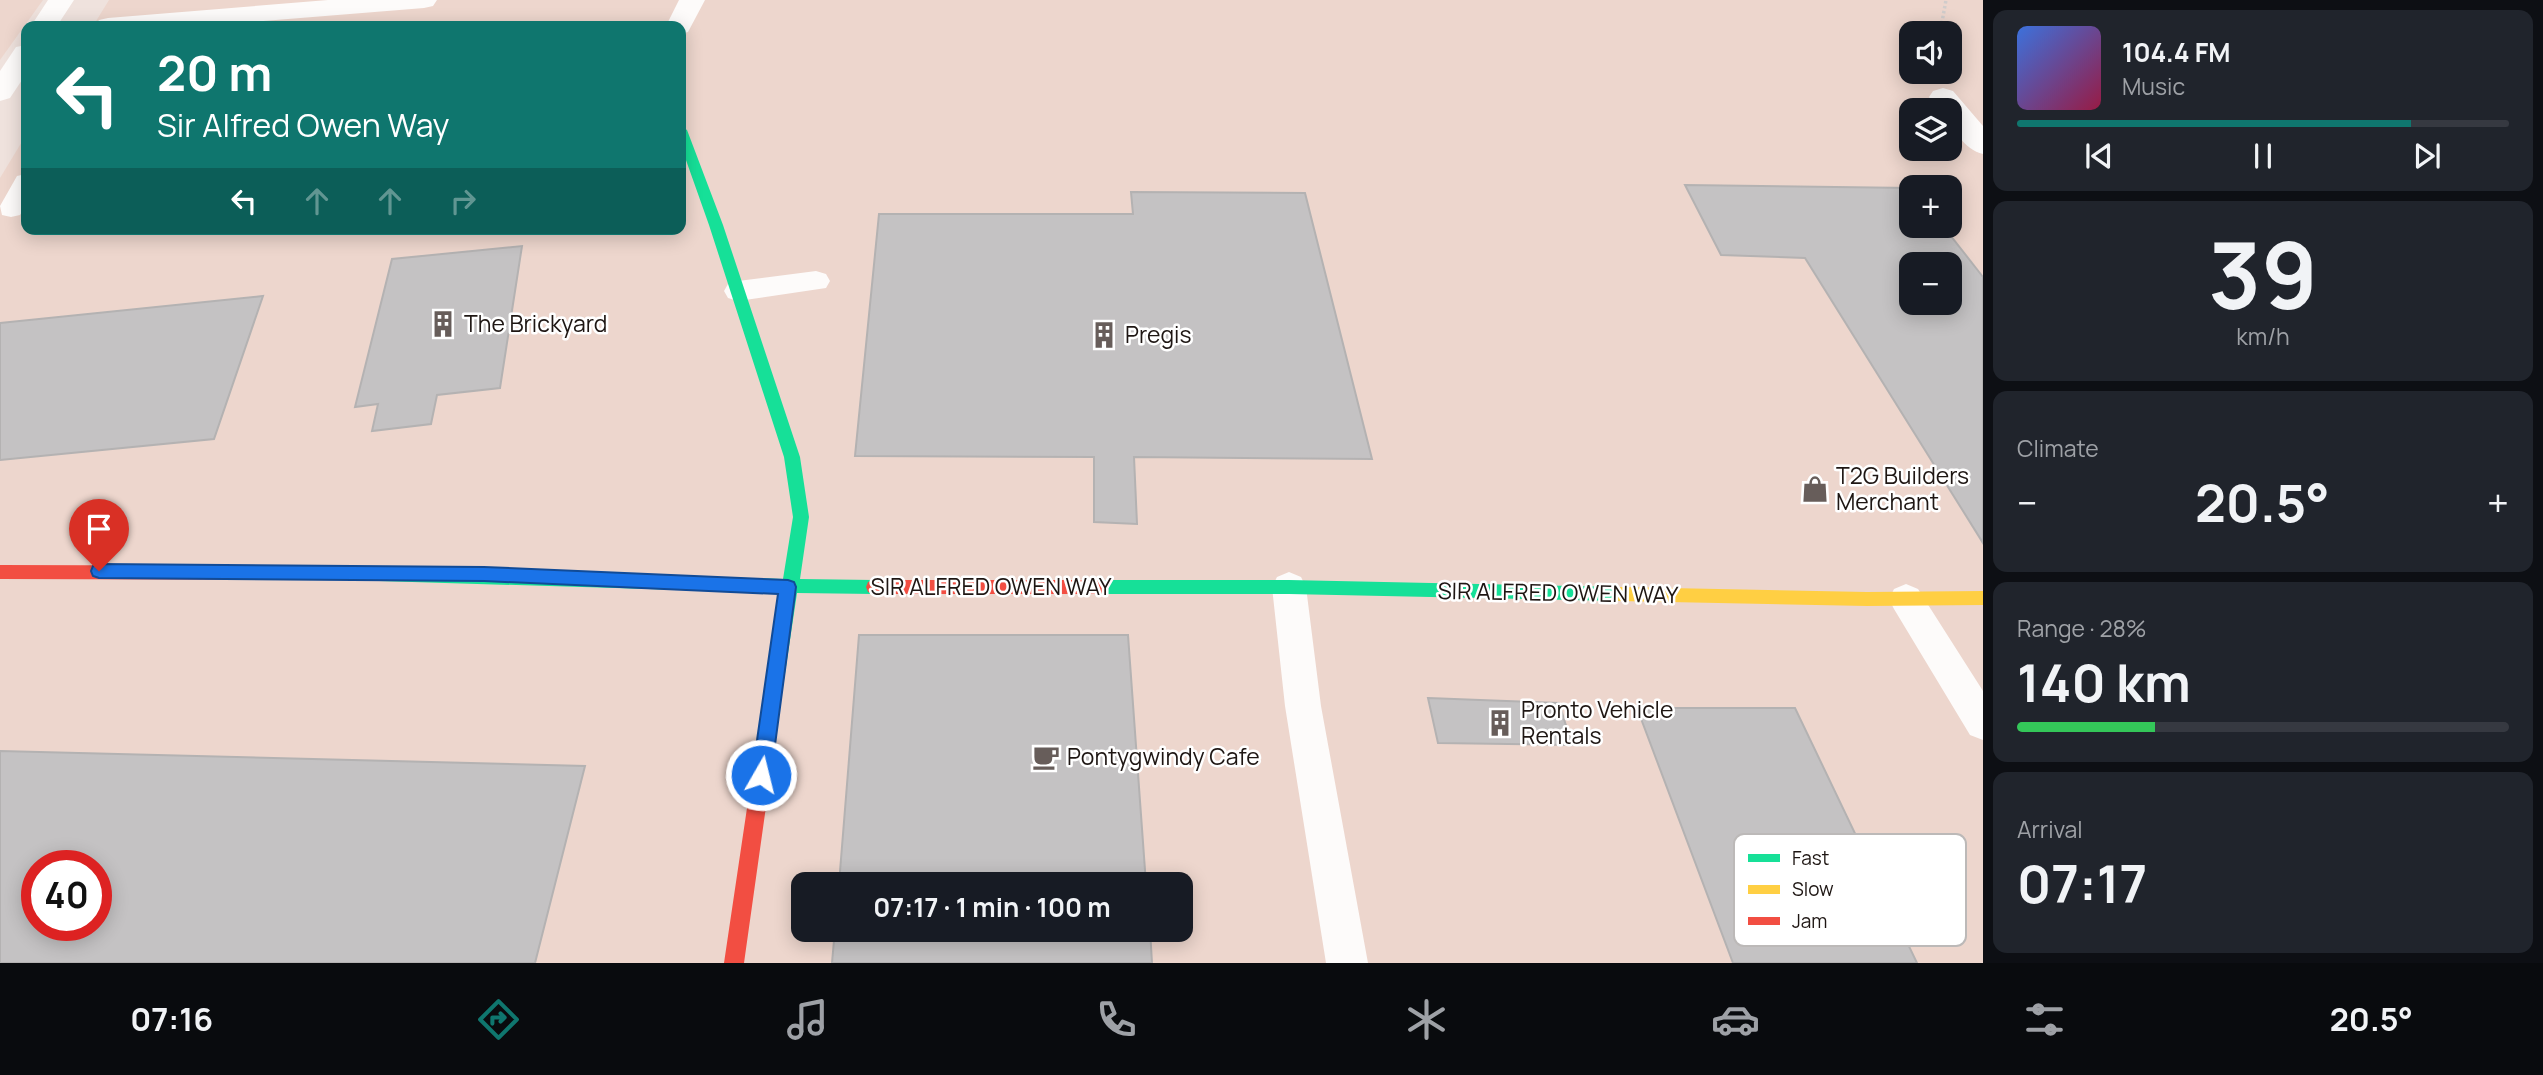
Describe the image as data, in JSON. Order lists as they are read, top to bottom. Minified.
{"streets":{"street":["SIR ALFRED OWEN WAY"]},"places":{"building":["The Brickyard","Pregis","Pronto Vehicle Rentals"],"shop":["T2G Builders Merchant"],"cafe":["Pontygwindy Cafe"]},"legend":["Fast","Slow","Jam"],"page":{"map_buttons":["+","−"],"turn":["20 m","Sir Alfred Owen Way"],"song":["104.4 FM","Music"],"tile":[["39","km/h"],"Climate",["Range · 28%","140 km"],["Arrival","07:17"]],"heat":["−","20.5°","+"],"limit":"40","trip":"07:17 · 1 min · 100 m","tabs":["07:16","20.5°"]}}
